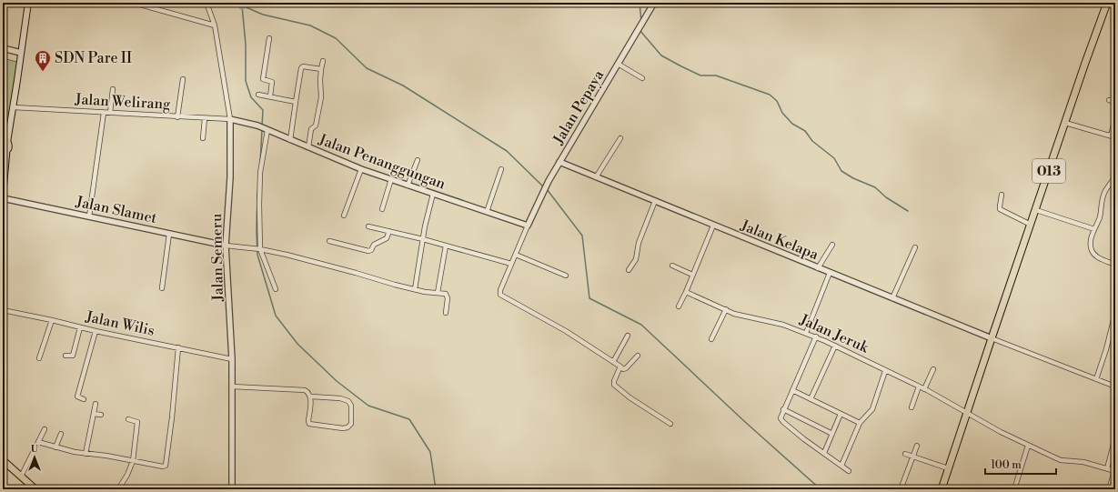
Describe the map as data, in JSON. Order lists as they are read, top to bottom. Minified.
{"streets":{"main road":["013"],"street":["Jalan Welirang","Jalan Pepaya","Jalan Penanggungan","Jalan Slamet","Jalan Kelapa","Jalan Semeru","Jalan Wilis","Jalan Jeruk"]},"crossings":[["Jalan Welirang","Jalan Penanggungan"],["Jalan Welirang","Jalan Semeru"],["Jalan Pepaya","Jalan Penanggungan"],["Jalan Pepaya","Jalan Kelapa"],["Jalan Penanggungan","Jalan Semeru"],["013","Jalan Kelapa"],["013","Jalan Jeruk"],["Jalan Slamet","Jalan Semeru"],["Jalan Semeru","Jalan Wilis"]],"places":{"building":["SDN Pare II"]},"scale_bar":"100 m","north":"top"}
